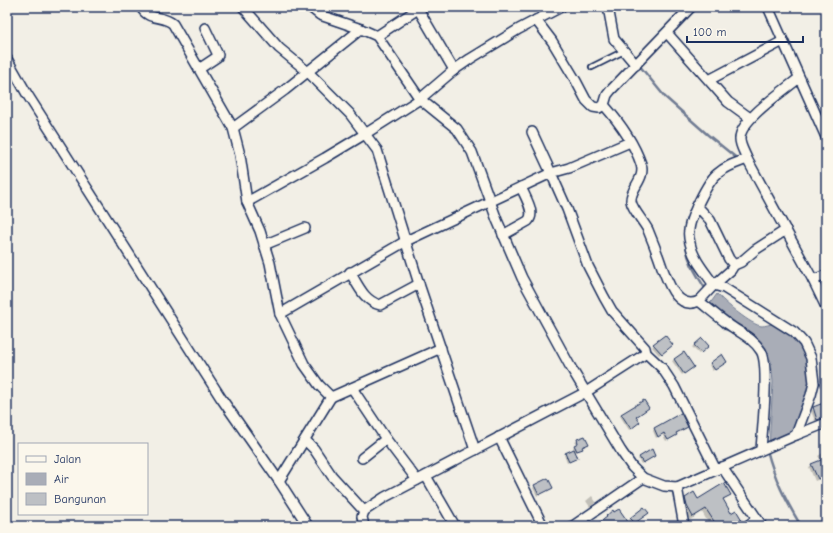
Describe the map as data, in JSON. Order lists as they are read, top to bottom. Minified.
{"legend":["Jalan","Air","Bangunan"],"scale_bar":"100 m"}
